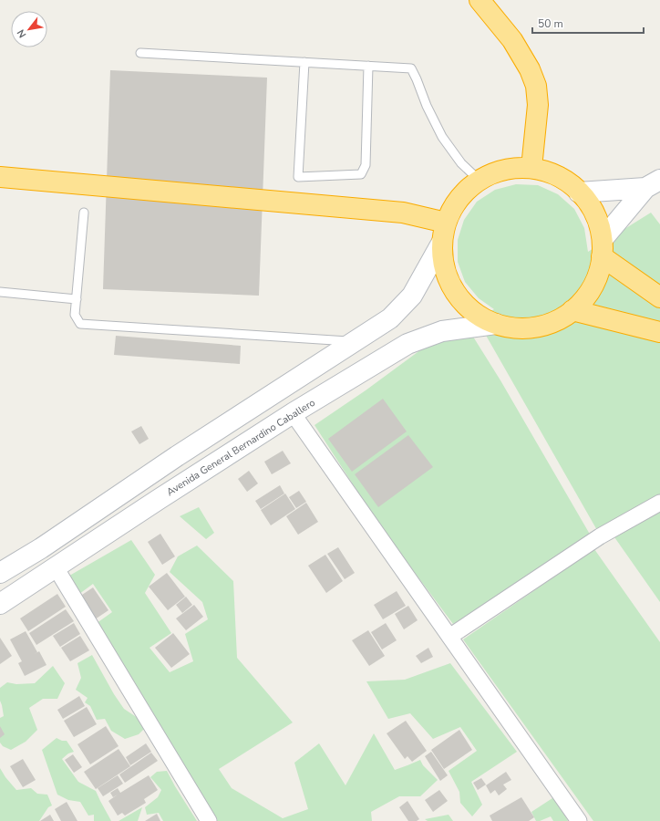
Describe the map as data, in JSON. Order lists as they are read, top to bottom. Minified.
{"streets":{"main road":["Avenida General Bernardino Caballero"]},"scale_bar":"50 m","north":"bottom left"}
